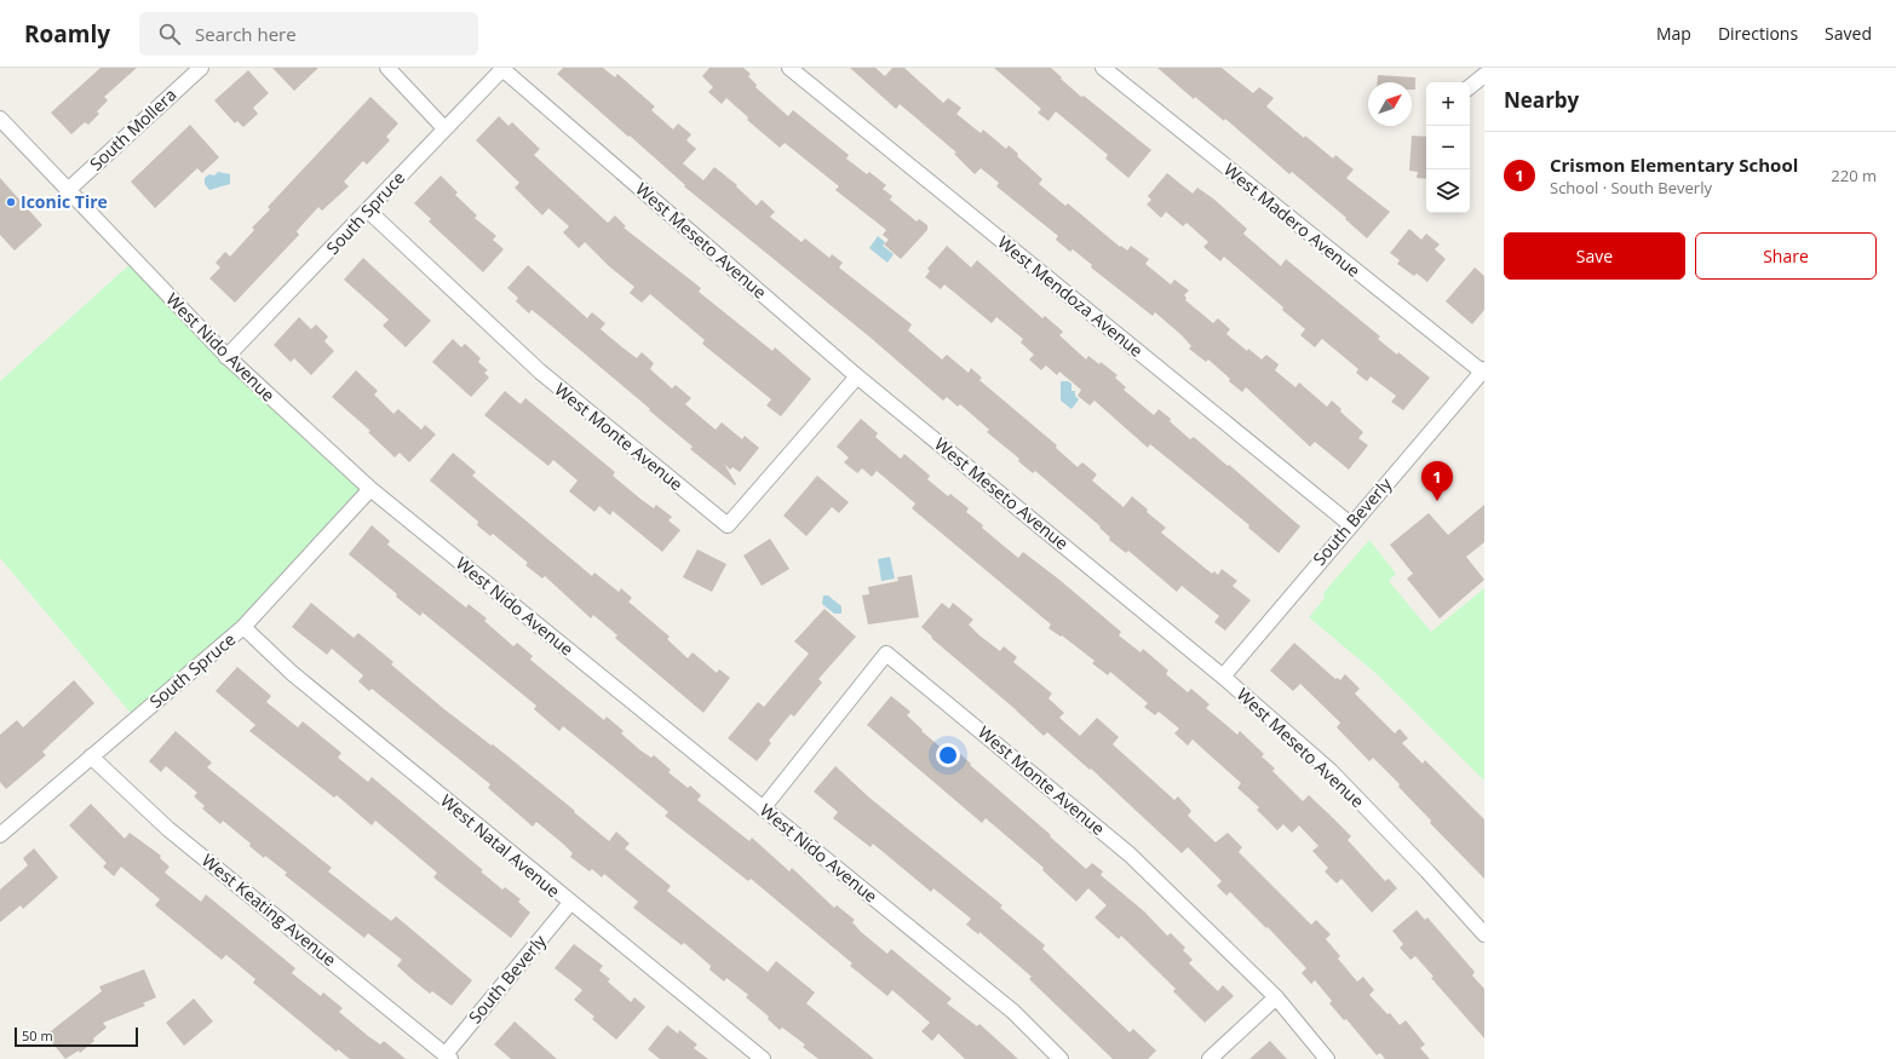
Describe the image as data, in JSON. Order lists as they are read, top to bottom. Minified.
{"streets":{"street":["South Mollera","South Spruce","West Madero Avenue","West Meseto Avenue","West Mendoza Avenue","West Nido Avenue","West Monte Avenue","South Beverly","West Natal Avenue","West Keating Avenue"]},"crossings":[["South Mollera","West Nido Avenue"],["South Spruce","West Meseto Avenue"],["South Spruce","West Nido Avenue"],["South Spruce","West Monte Avenue"],["South Spruce","West Natal Avenue"],["South Spruce","West Keating Avenue"],["West Madero Avenue","South Beverly"],["West Meseto Avenue","West Monte Avenue"],["West Meseto Avenue","South Beverly"],["West Mendoza Avenue","South Beverly"],["West Nido Avenue","West Monte Avenue"],["South Beverly","West Natal Avenue"],["South Beverly","West Keating Avenue"]],"places":["Iconic Tire"],"scale_bar":"50 m","north":"top right","page":{"header":"Roamly","search":"Search here","nav":["Map","Directions","Saved"],"heading":"Nearby","map_buttons":["+","−"],"list":[{"mark":"1","name":"Crismon Elementary School","note":"School · South Beverly","value":"220 m"}],"buttons":["Save","Share"],"pins":"1","scale":"50 m"}}
